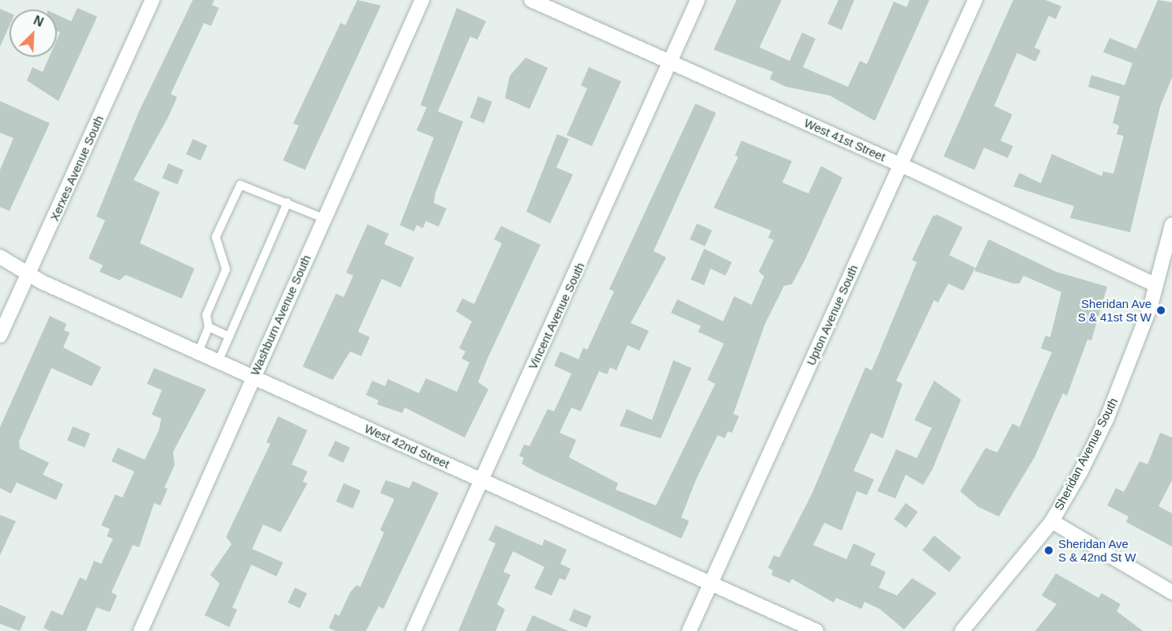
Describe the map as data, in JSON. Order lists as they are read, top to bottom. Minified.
{"streets":{"street":["West 41st Street","Xerxes Avenue South","Washburn Avenue South","Upton Avenue South","Vincent Avenue South","West 42nd Street","Sheridan Avenue South"]},"crossings":[["West 41st Street","Upton Avenue South"],["West 41st Street","Vincent Avenue South"],["West 41st Street","Sheridan Avenue South"],["Xerxes Avenue South","West 42nd Street"],["Washburn Avenue South","West 42nd Street"],["Upton Avenue South","West 42nd Street"],["Vincent Avenue South","West 42nd Street"]],"places":["Sheridan Ave S & 41st St W","Sheridan Ave S & 42nd St W"],"north":"top right"}
